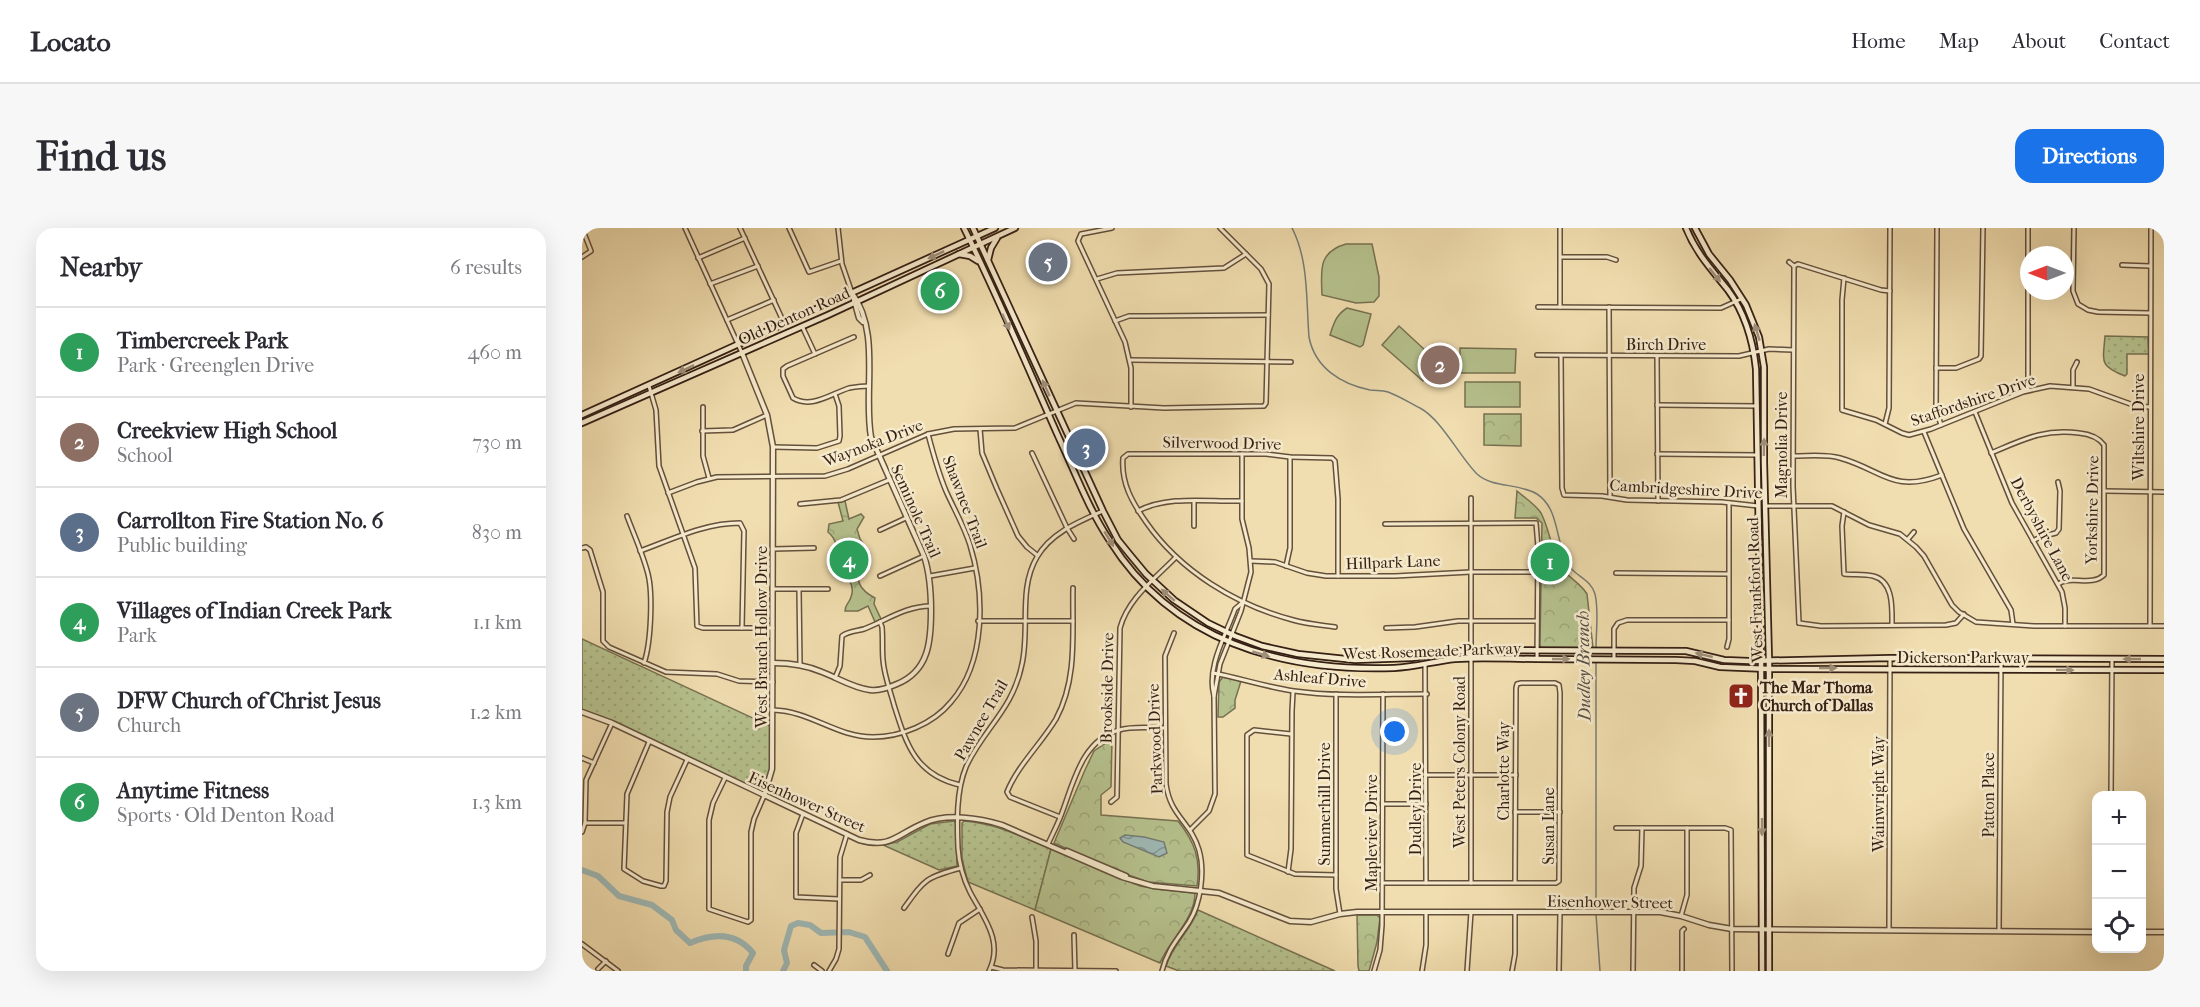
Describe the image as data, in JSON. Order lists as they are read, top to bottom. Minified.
{"streets":{"main road":["Old Denton Road","West Frankford Road","West Rosemeade Parkway","Dickerson Parkway"],"street":["Birch Drive","Staffordshire Drive","Wiltshire Drive","Waynoka Drive","Silverwood Drive","Magnolia Drive","Cambridgeshire Drive","Shawnee Trail","Yorkshire Drive","Seminole Trail","Derbyshire Lane","Hillpark Lane","West Branch Hollow Drive","Ashleaf Drive","Brookside Drive","Pawnee Trail","Parkwood Drive","West Peters Colony Road","Charlotte Way","Wainwright Way","Patton Place","Eisenhower Street","Summerhill Drive","Dudley Drive","Susan Lane","Mapleview Drive"]},"crossings":[["Old Denton Road","Seminole Trail"],["Old Denton Road","West Branch Hollow Drive"],["Old Denton Road","West Rosemeade Parkway"],["Birch Drive","Magnolia Drive"],["Birch Drive","Cambridgeshire Drive"],["Birch Drive","West Frankford Road"],["Staffordshire Drive","Wiltshire Drive"],["Staffordshire Drive","Derbyshire Lane"],["Waynoka Drive","Shawnee Trail"],["Waynoka Drive","Seminole Trail"],["Waynoka Drive","West Branch Hollow Drive"],["Waynoka Drive","West Rosemeade Parkway"],["Silverwood Drive","Hillpark Lane"],["Magnolia Drive","Cambridgeshire Drive"],["Cambridgeshire Drive","West Frankford Road"],["Shawnee Trail","West Branch Hollow Drive"],["Yorkshire Drive","Derbyshire Lane"],["Hillpark Lane","West Peters Colony Road"],["West Frankford Road","West Rosemeade Parkway"],["West Frankford Road","Dickerson Parkway"],["West Frankford Road","Eisenhower Street"],["West Branch Hollow Drive","Eisenhower Street"],["West Rosemeade Parkway","Dickerson Parkway"],["West Rosemeade Parkway","Brookside Drive"],["West Rosemeade Parkway","Pawnee Trail"],["West Rosemeade Parkway","West Peters Colony Road"],["West Rosemeade Parkway","Dudley Drive"],["Dickerson Parkway","Wainwright Way"],["Dickerson Parkway","Patton Place"],["Ashleaf Drive","Summerhill Drive"],["Ashleaf Drive","Dudley Drive"],["Ashleaf Drive","Mapleview Drive"],["Pawnee Trail","Eisenhower Street"],["Parkwood Drive","Eisenhower Street"],["West Peters Colony Road","Susan Lane"],["Charlotte Way","Susan Lane"],["Wainwright Way","Eisenhower Street"],["Patton Place","Eisenhower Street"],["Eisenhower Street","Summerhill Drive"],["Eisenhower Street","Mapleview Drive"],["Dudley Drive","Susan Lane"],["Susan Lane","Mapleview Drive"]],"water":["Dudley Branch"],"places":{"church":["The Mar Thoma Church of Dallas"]},"north":"left","page":{"header":"Locato","nav":["Home","Map","About","Contact"],"buttons":"Directions","title":"Find us","heading":["Nearby","6 results"],"pins":["5","6","2","3","4","1"],"list":[{"mark":"1","name":"Timbercreek Park","note":"Park · Greenglen Drive","value":"460 m"},{"mark":"2","name":"Creekview High School","note":"School","value":"730 m"},{"mark":"3","name":"Carrollton Fire Station No. 6","note":"Public building","value":"830 m"},{"mark":"4","name":"Villages of Indian Creek Park","note":"Park","value":"1.1 km"},{"mark":"5","name":"DFW Church of Christ Jesus","note":"Church","value":"1.2 km"},{"mark":"6","name":"Anytime Fitness","note":"Sports · Old Denton Road","value":"1.3 km"}],"map_buttons":["+","−"]}}
